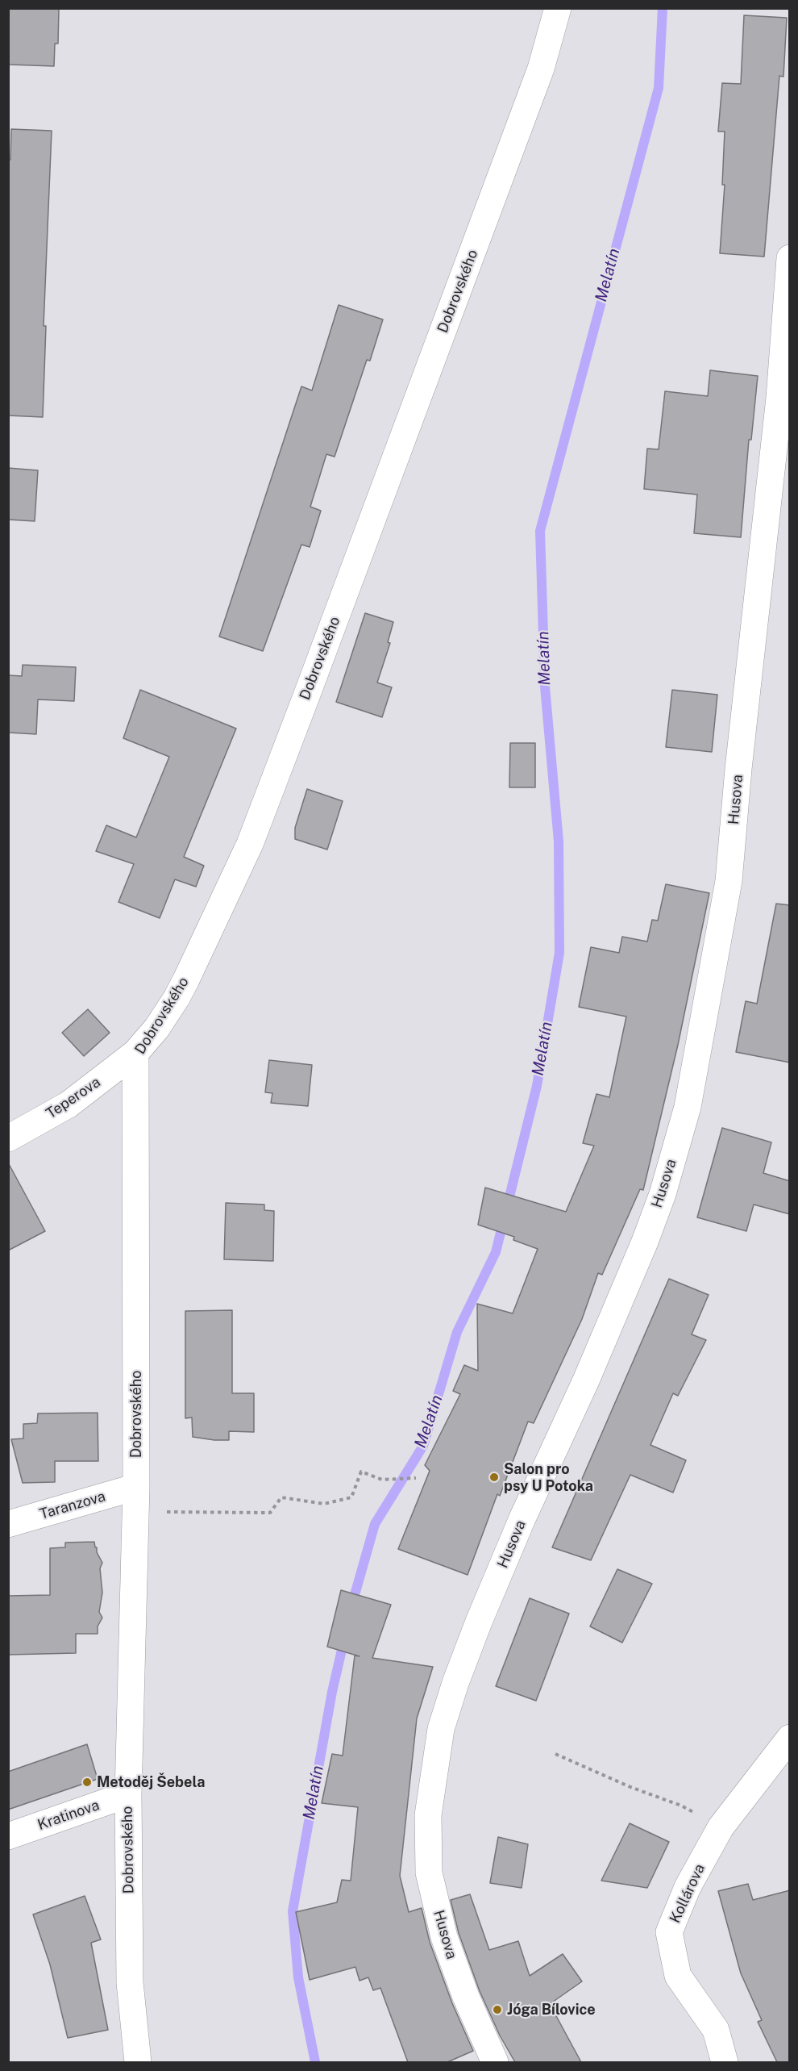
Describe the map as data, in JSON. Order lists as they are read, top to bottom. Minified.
{"streets":{"street":["Dobrovského","Husova","Teperova","Taranzova","Kratinova","Kollárova"]},"crossings":[["Dobrovského","Teperova"],["Dobrovského","Taranzova"],["Dobrovského","Kratinova"]],"water":["Melatín"],"places":["Salon pro psy U Potoka","Metoděj Šebela","Jóga Bílovice"]}
